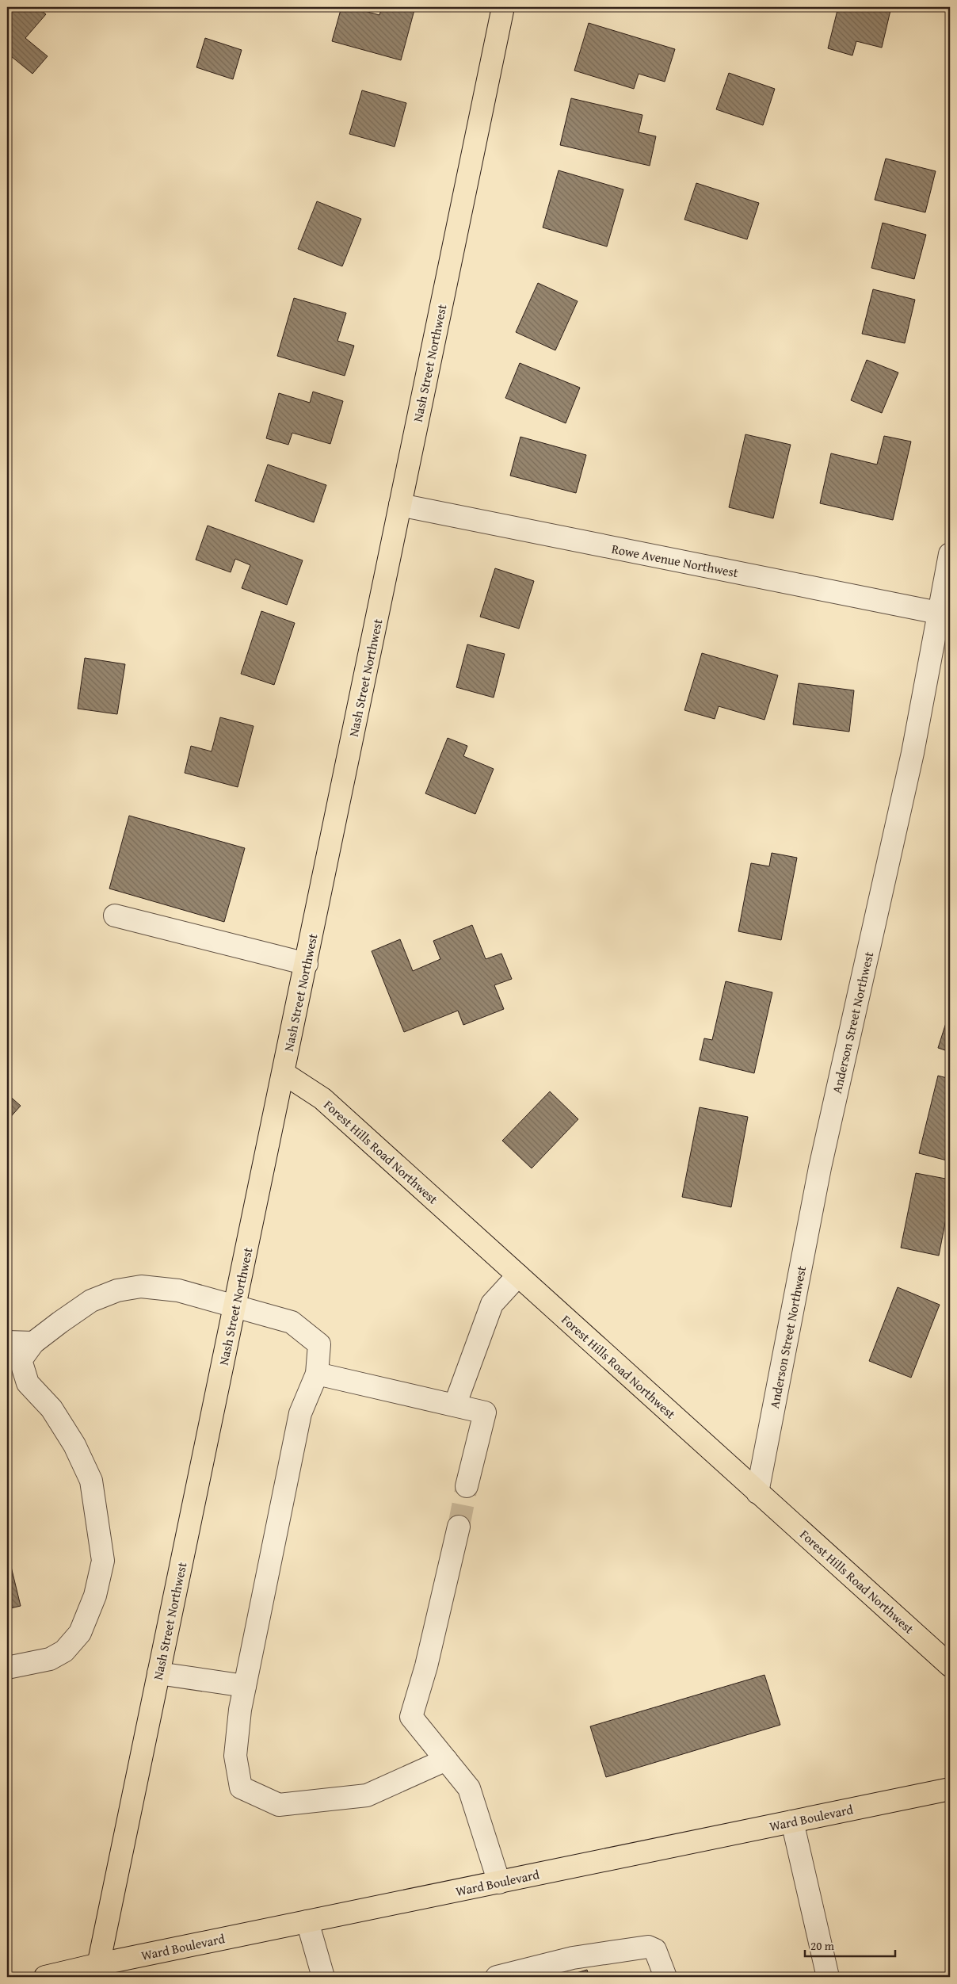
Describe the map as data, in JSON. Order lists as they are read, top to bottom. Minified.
{"streets":{"main road":["Nash Street Northwest","Forest Hills Road Northwest","Ward Boulevard"],"street":["Rowe Avenue Northwest","Anderson Street Northwest"]},"crossings":[["Nash Street Northwest","Rowe Avenue Northwest"],["Nash Street Northwest","Forest Hills Road Northwest"],["Nash Street Northwest","Ward Boulevard"],["Rowe Avenue Northwest","Anderson Street Northwest"],["Anderson Street Northwest","Forest Hills Road Northwest"]],"scale_bar":"20 m"}
